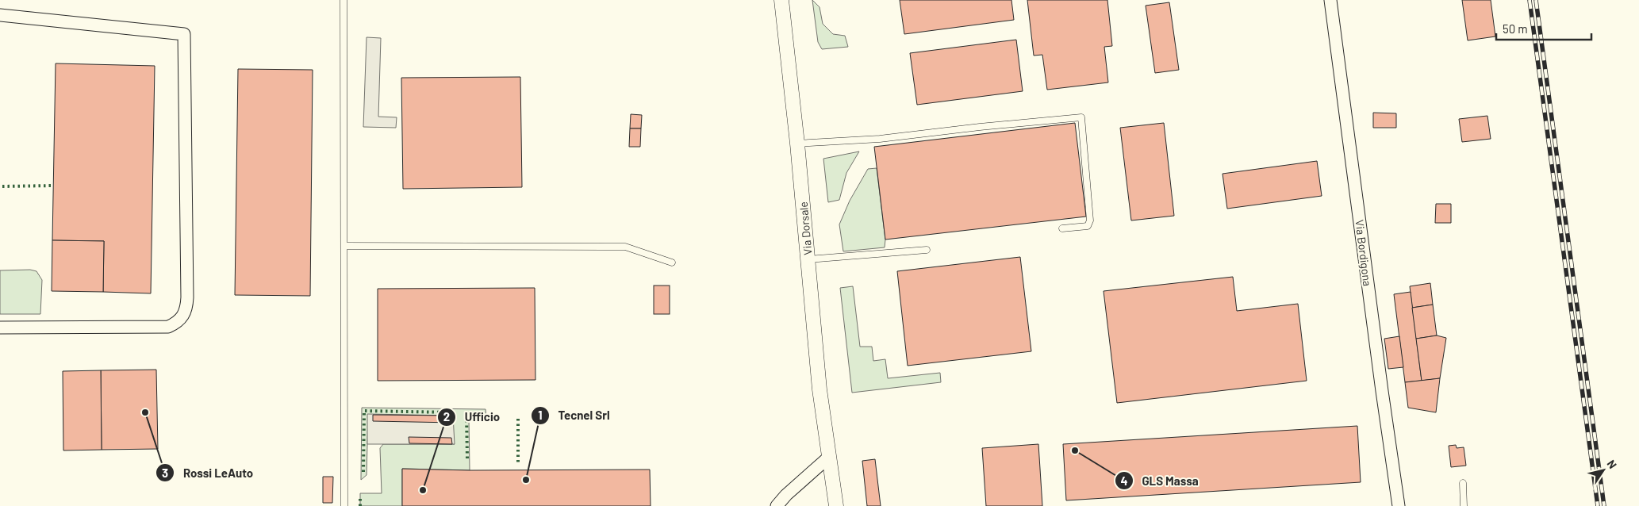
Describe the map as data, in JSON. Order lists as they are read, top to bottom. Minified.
{"streets":{"street":["Via Dorsale","Via Bordigona"]},"places":["Rossi LeAuto","GLS Massa","Tecnel Srl","Ufficio"],"scale_bar":"50 m","north":"top right"}
